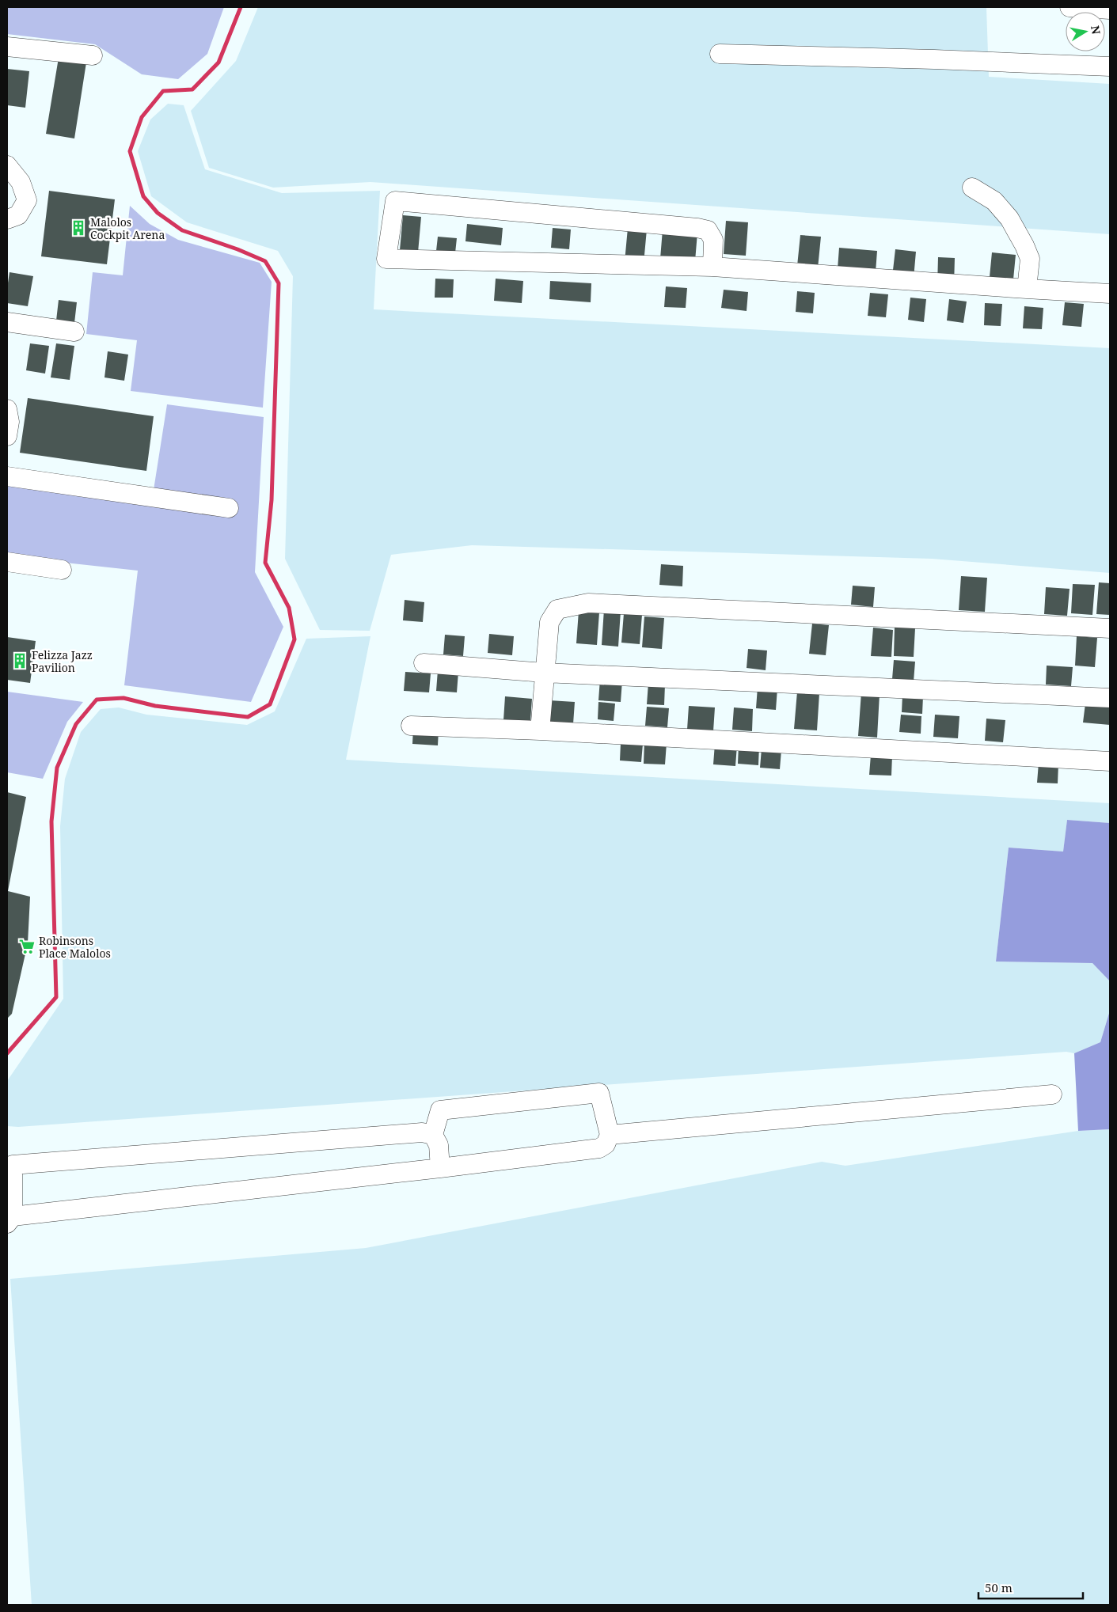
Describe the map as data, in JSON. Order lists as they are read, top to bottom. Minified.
{"places":{"building":["Malolos Cockpit Arena","Felizza Jazz Pavilion"],"supermarket":["Robinsons Place Malolos"]},"scale_bar":"50 m","north":"right"}
